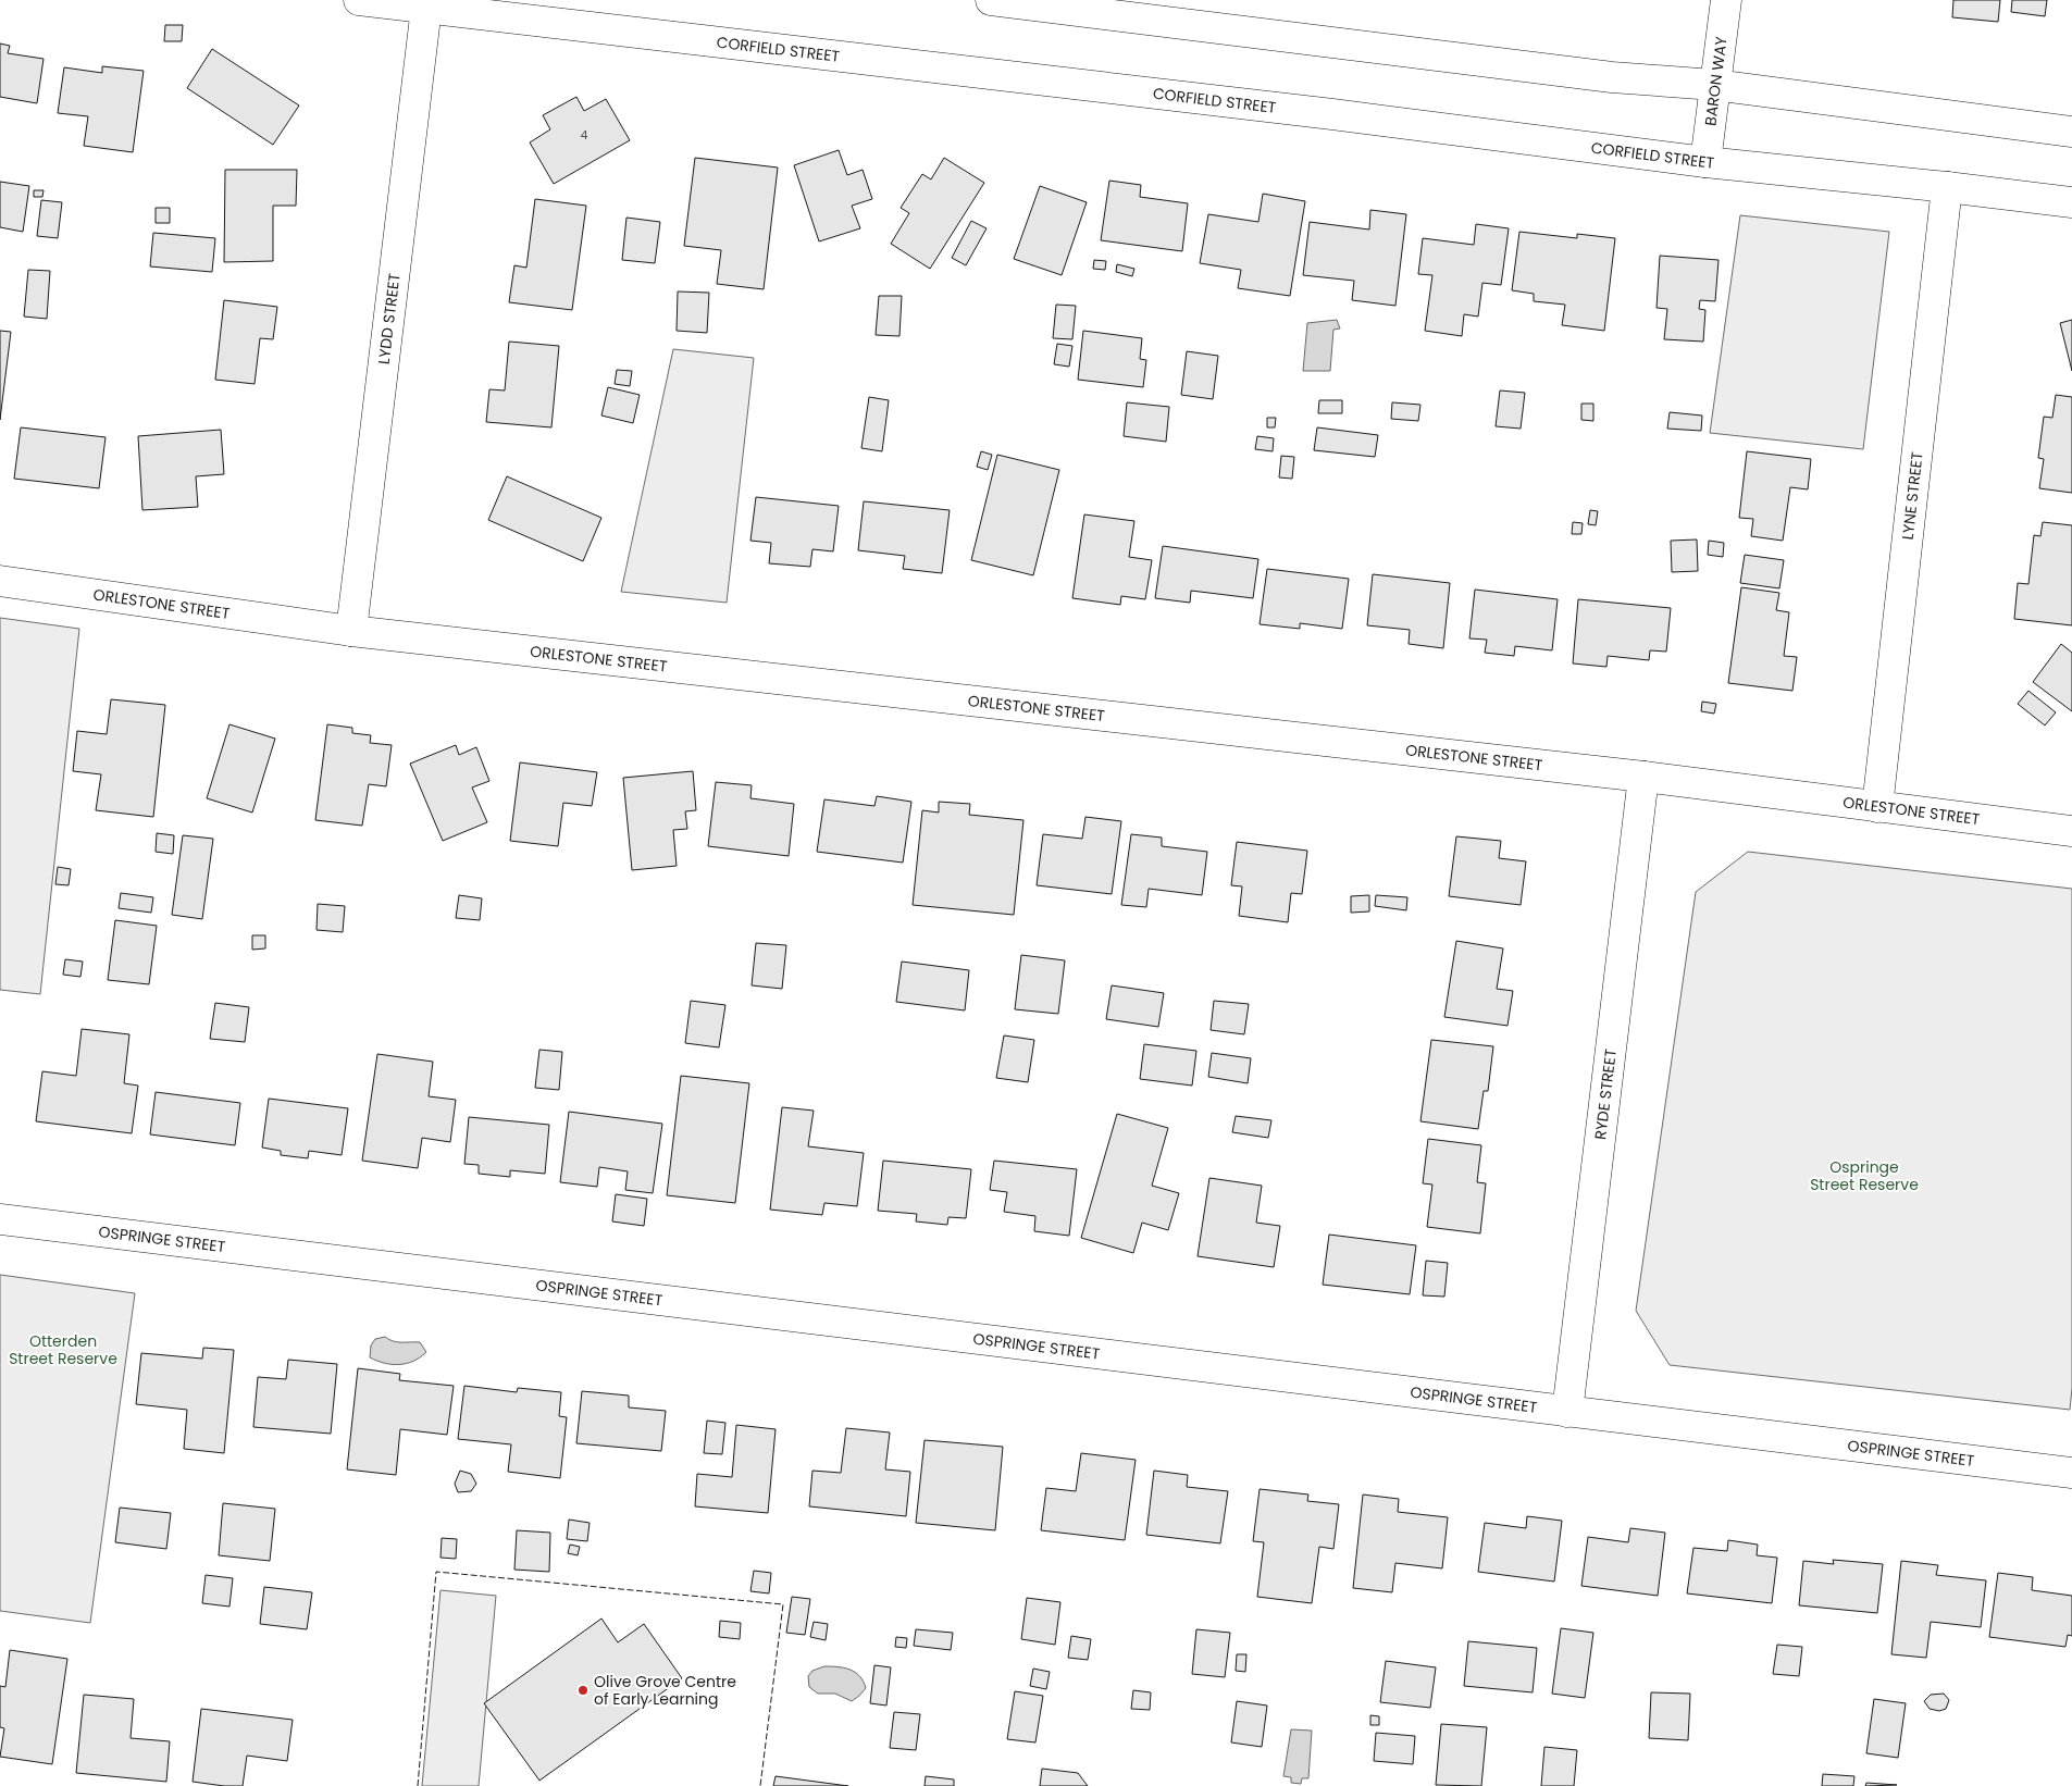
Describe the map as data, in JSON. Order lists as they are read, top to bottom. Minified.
{"streets":{"street":["CORFIELD STREET","BARON WAY","LYDD STREET","LYNE STREET","ORLESTONE STREET","RYDE STREET","OSPRINGE STREET"]},"crossings":[["CORFIELD STREET","BARON WAY"],["CORFIELD STREET","LYDD STREET"],["CORFIELD STREET","LYNE STREET"],["LYDD STREET","ORLESTONE STREET"],["LYNE STREET","ORLESTONE STREET"],["ORLESTONE STREET","RYDE STREET"],["RYDE STREET","OSPRINGE STREET"]],"parks":["Ospringe Street Reserve","Otterden Street Reserve"],"places":["Olive Grove Centre of Early Learning"],"house_numbers":["4"]}
